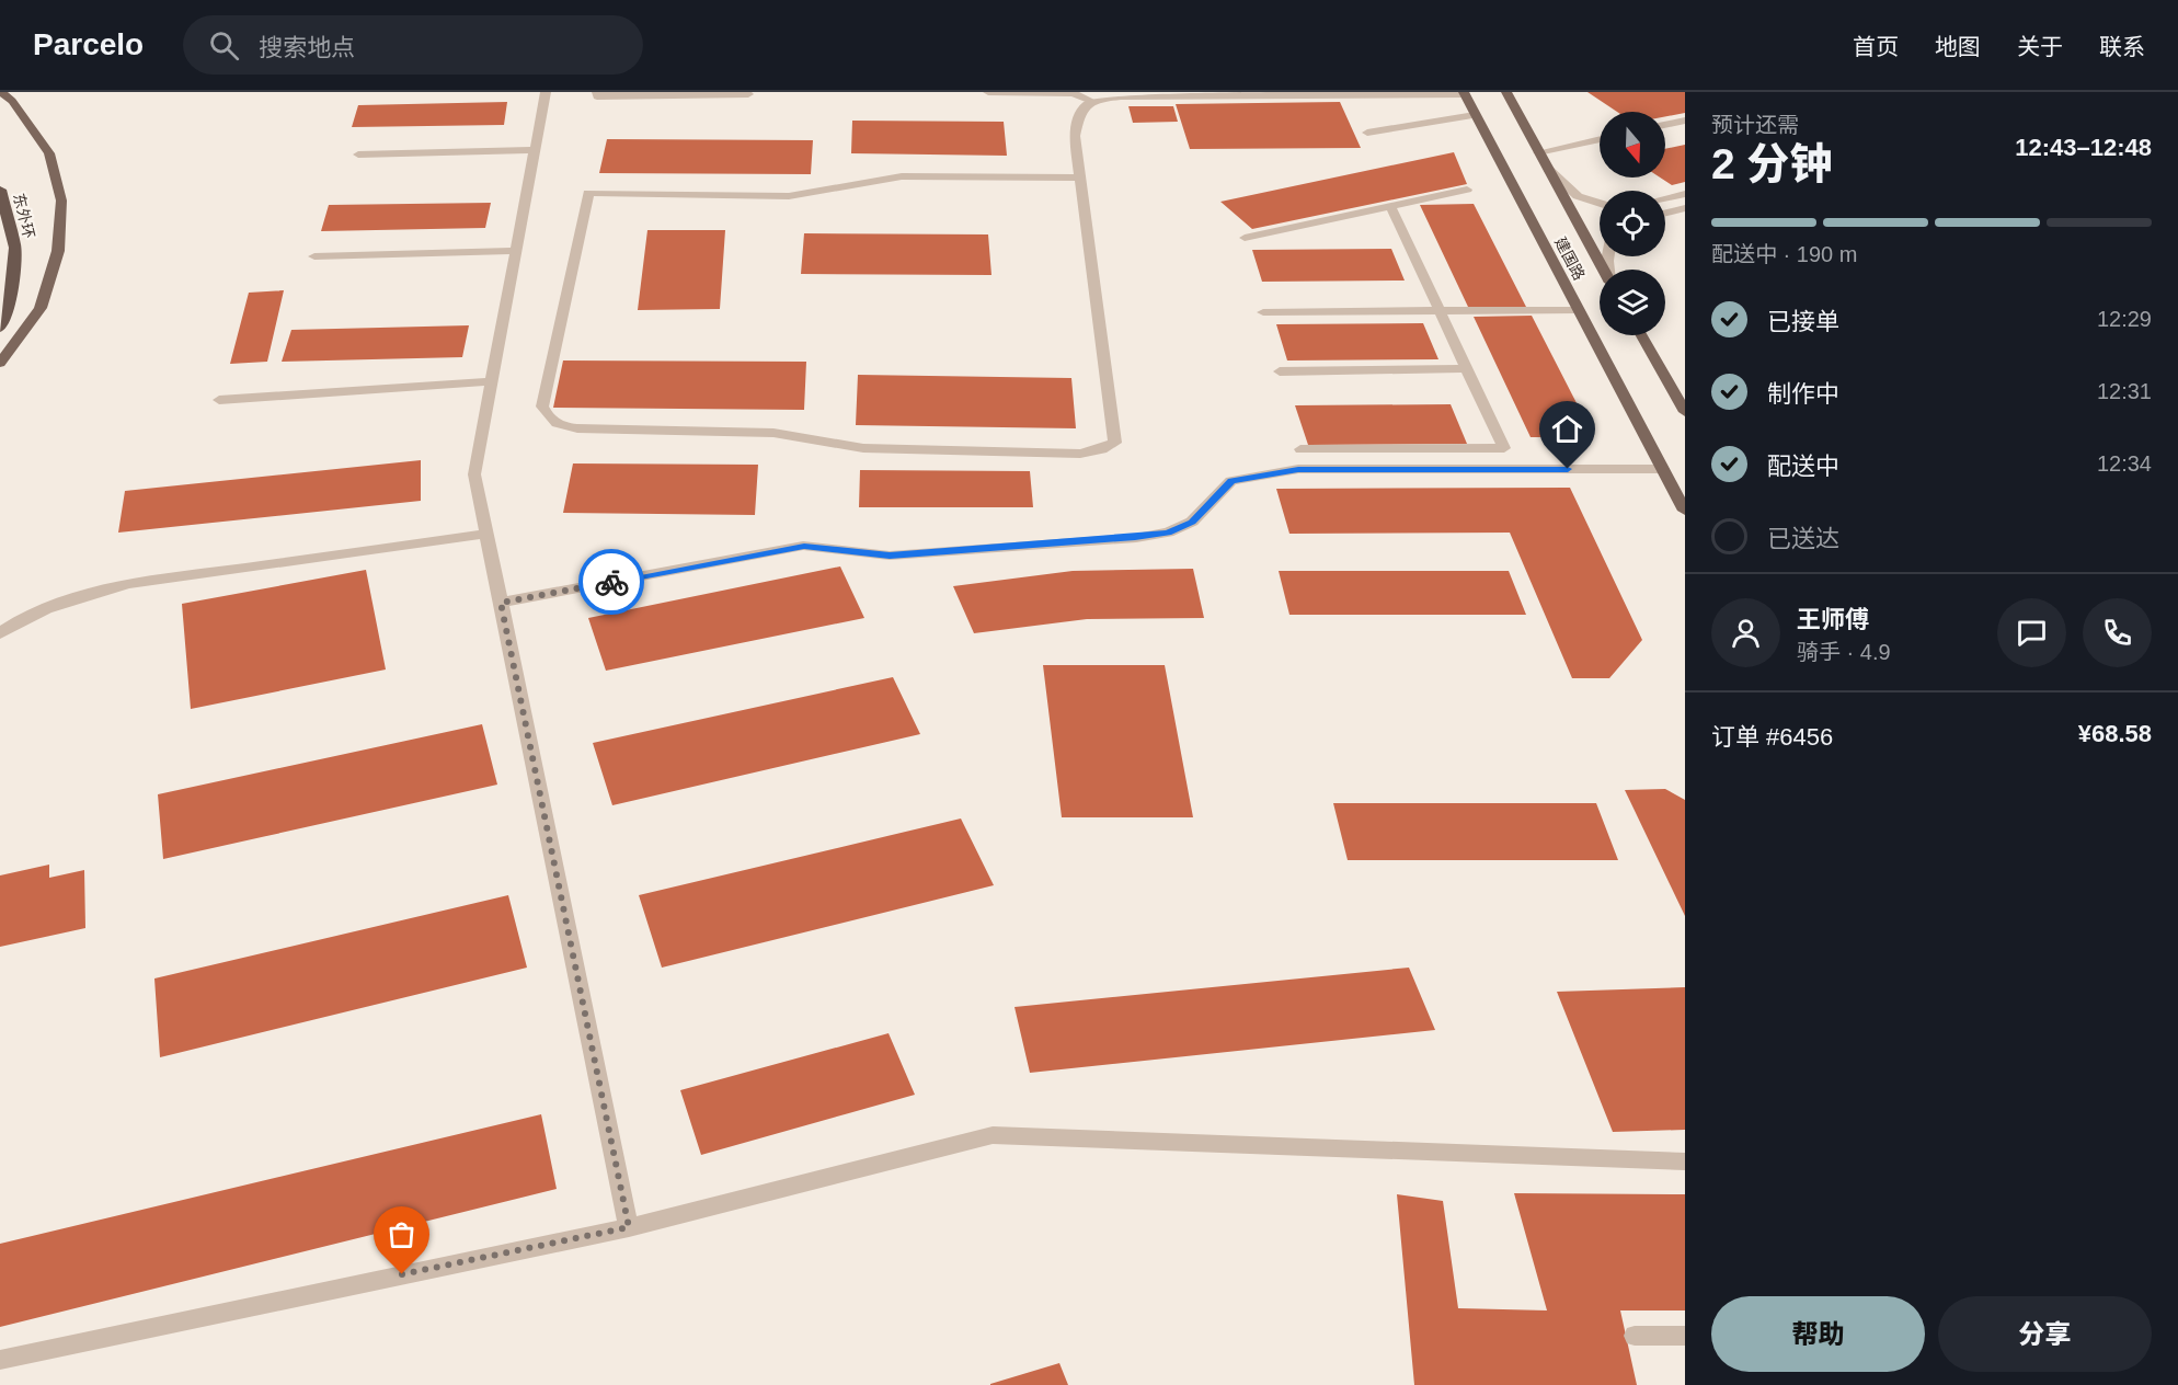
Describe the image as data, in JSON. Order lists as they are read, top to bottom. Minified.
{"streets":{"highway":["东外环"],"main road":["建国路"]},"north":"bottom","page":{"header":"Parcelo","search":"搜索地点","nav":["首页","地图","关于","联系"],"heading":["2 分钟","预计还需","12:43–12:48"],"panel":["王师傅","骑手 · 4.9","订单 #6456","¥68.58"],"bar":"配送中 · 190 m","list":[["已接单","12:29"],["制作中","12:31"],["配送中","12:34"],"已送达"],"buttons":["帮助","分享"]}}
